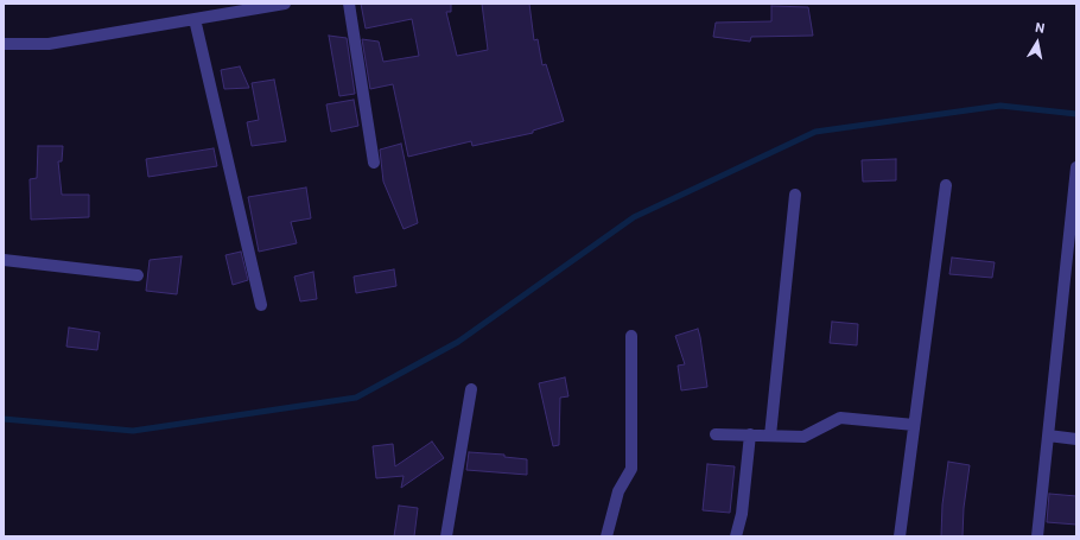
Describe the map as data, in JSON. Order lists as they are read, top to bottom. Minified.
{"north":"top"}
